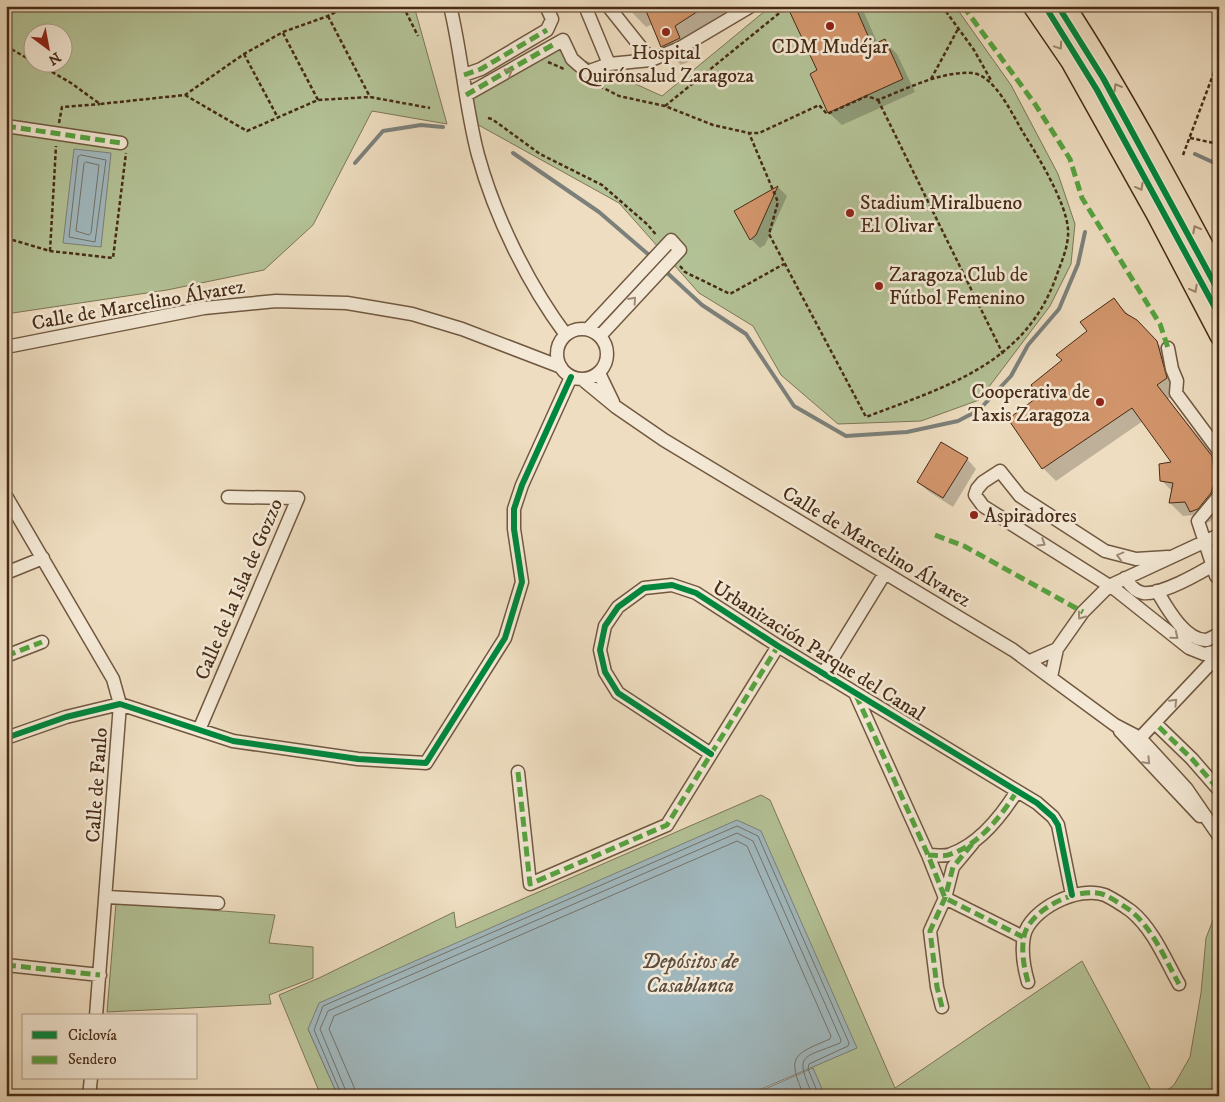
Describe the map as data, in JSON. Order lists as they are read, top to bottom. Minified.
{"streets":{"street":["Calle de Marcelino Álvarez","Calle de la Isla de Gozzo","Urbanización Parque del Canal","Calle de Fanlo"]},"water":["Depósitos de Casablanca"],"places":["CDM Mudéjar","Hospital Quirónsalud Zaragoza","Stadium Miralbueno El Olivar","Zaragoza Club de Fútbol Femenino","Cooperativa de Taxis Zaragoza","Aspiradores"],"legend":["Ciclovía","Sendero"],"north":"bottom right"}
